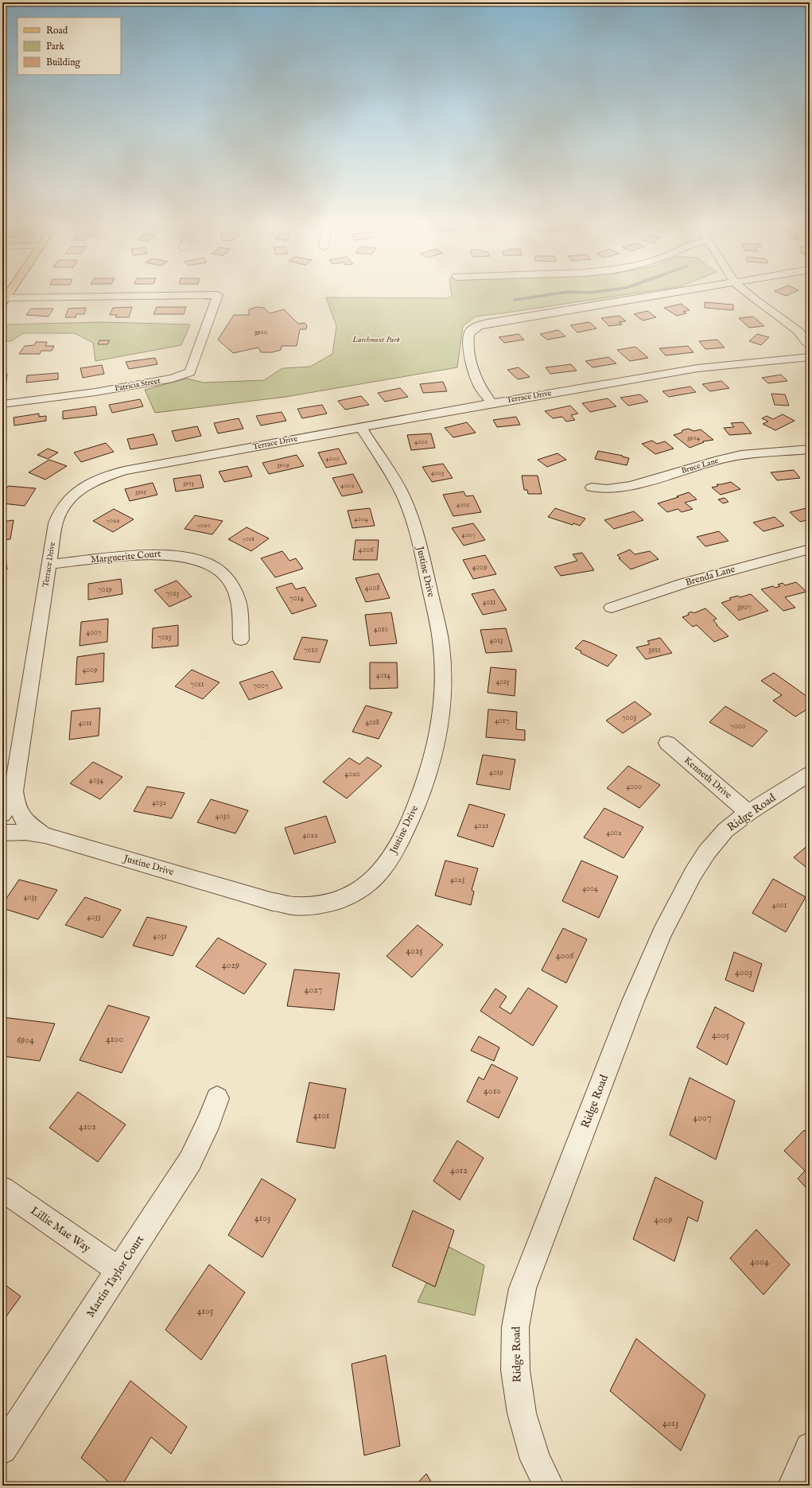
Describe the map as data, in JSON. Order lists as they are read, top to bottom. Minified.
{"streets":{"street":["Patricia Street","Terrace Drive","Bruce Lane","Marguerite Court","Justine Drive","Brenda Lane","Kenneth Drive","Ridge Road","Lillie Mae Way","Martin Taylor Court"]},"crossings":[["Terrace Drive","Marguerite Court"],["Terrace Drive","Justine Drive"],["Kenneth Drive","Ridge Road"],["Lillie Mae Way","Martin Taylor Court"]],"parks":["Larchmont Park"],"house_numbers":["3900","3904","4001","4000","3909","4003","3913","4002","3915","4005","4004","7022","7020","4007","7018","4006","4009","4008","7019","7015","7014","4011","3907","4010","4007","7013","4013","7010","3911","4009","4014","4015","7011","7007","7003","4017","4018","4011","7000","4019","4020","4034","4000","4032","4030","4021","4002","4022","4023","4004","4035","4001","4033","4031","4025","4006","4029","4003","4027","4005","4100","6904","4010","4101","4007","4102","4012","4103","4009","4004","4105","4013"],"legend":["Road","Park","Building"]}
